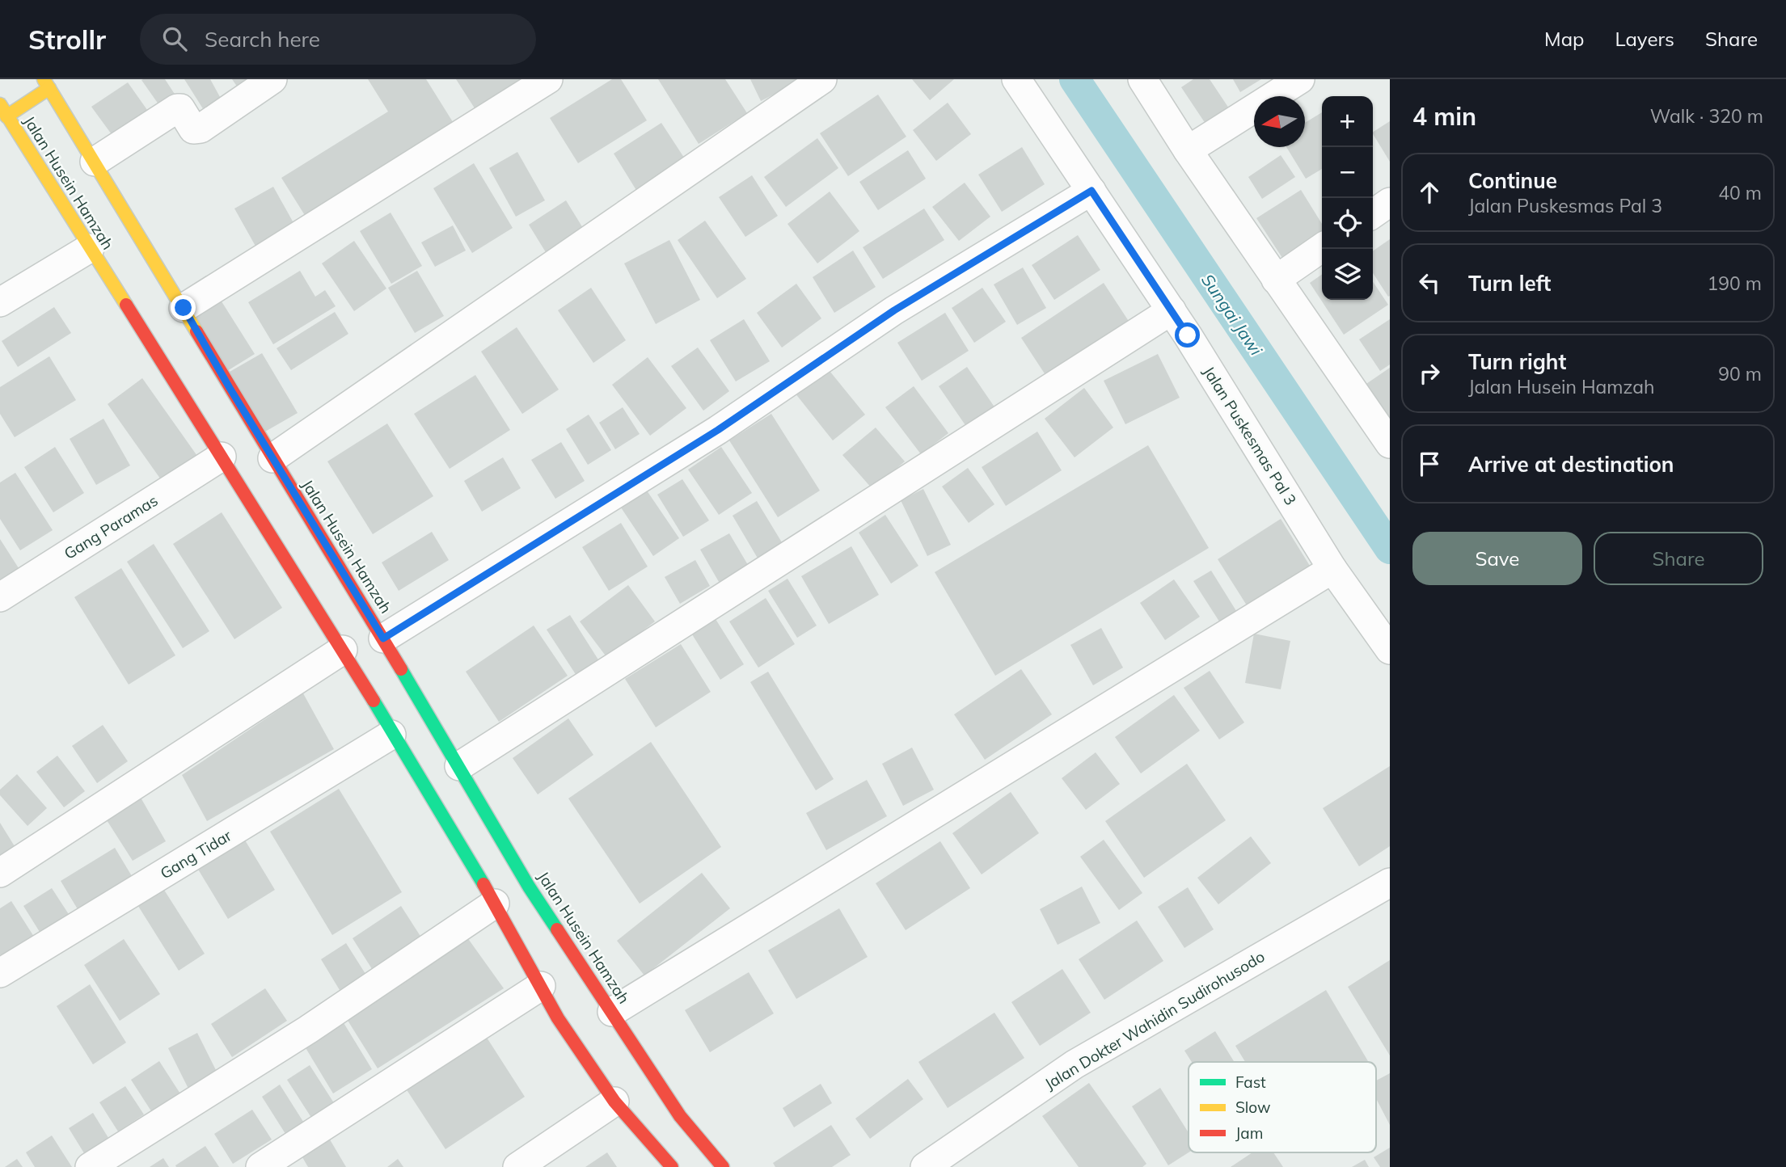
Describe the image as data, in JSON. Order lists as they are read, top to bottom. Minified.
{"streets":{"street":["Jalan Husein Hamzah","Jalan Puskesmas Pal 3","Gang Paramas","Gang Tidar","Jalan Dokter Wahidin Sudirohusodo"]},"crossings":[["Jalan Husein Hamzah","Gang Paramas"],["Jalan Husein Hamzah","Gang Tidar"]],"water":["Sungai Jawi"],"legend":["Fast","Slow","Jam"],"north":"left","page":{"header":"Strollr","search":"Search here","nav":["Map","Layers","Share"],"heading":["4 min","Walk · 320 m"],"map_buttons":["+","−"],"list":[["Continue","Jalan Puskesmas Pal 3","40 m"],["Turn left","190 m"],["Turn right","Jalan Husein Hamzah","90 m"],"Arrive at destination"],"buttons":["Save","Share"]}}
